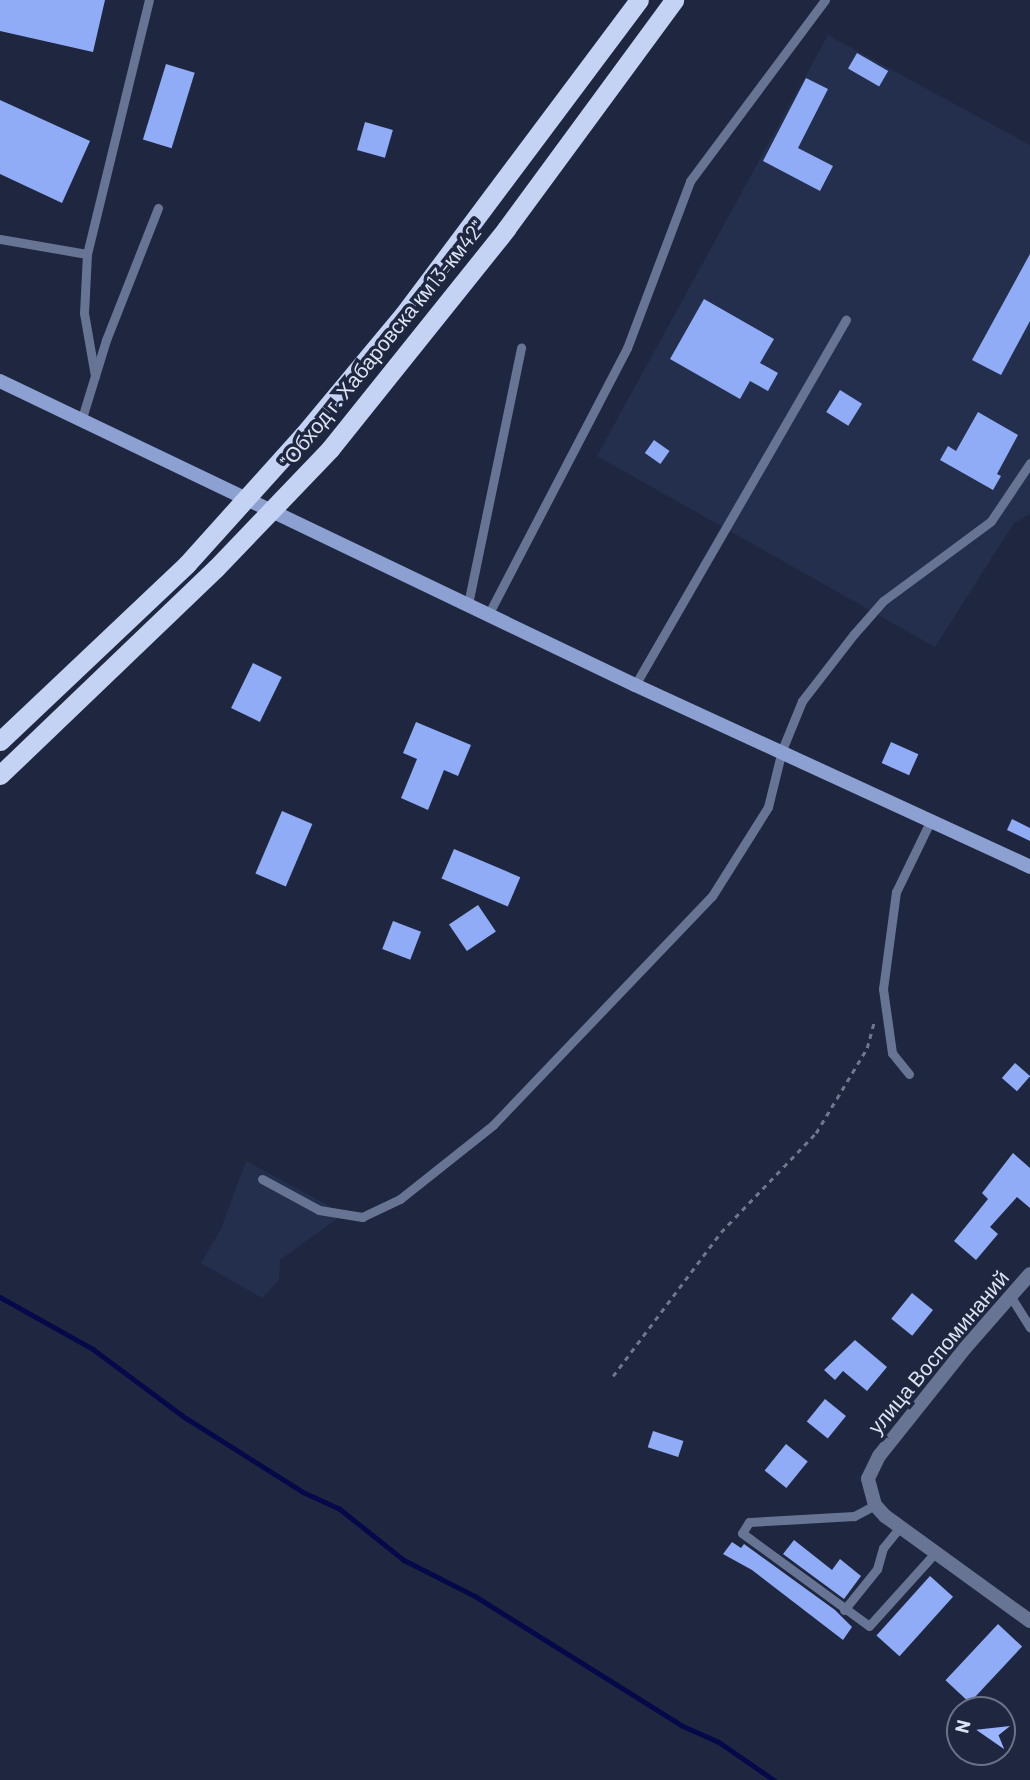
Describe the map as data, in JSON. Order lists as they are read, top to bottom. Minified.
{"streets":{"highway":["\"Обход г. Хабаровска км13-км42\""],"street":["улица Воспоминаний"]},"north":"left"}
